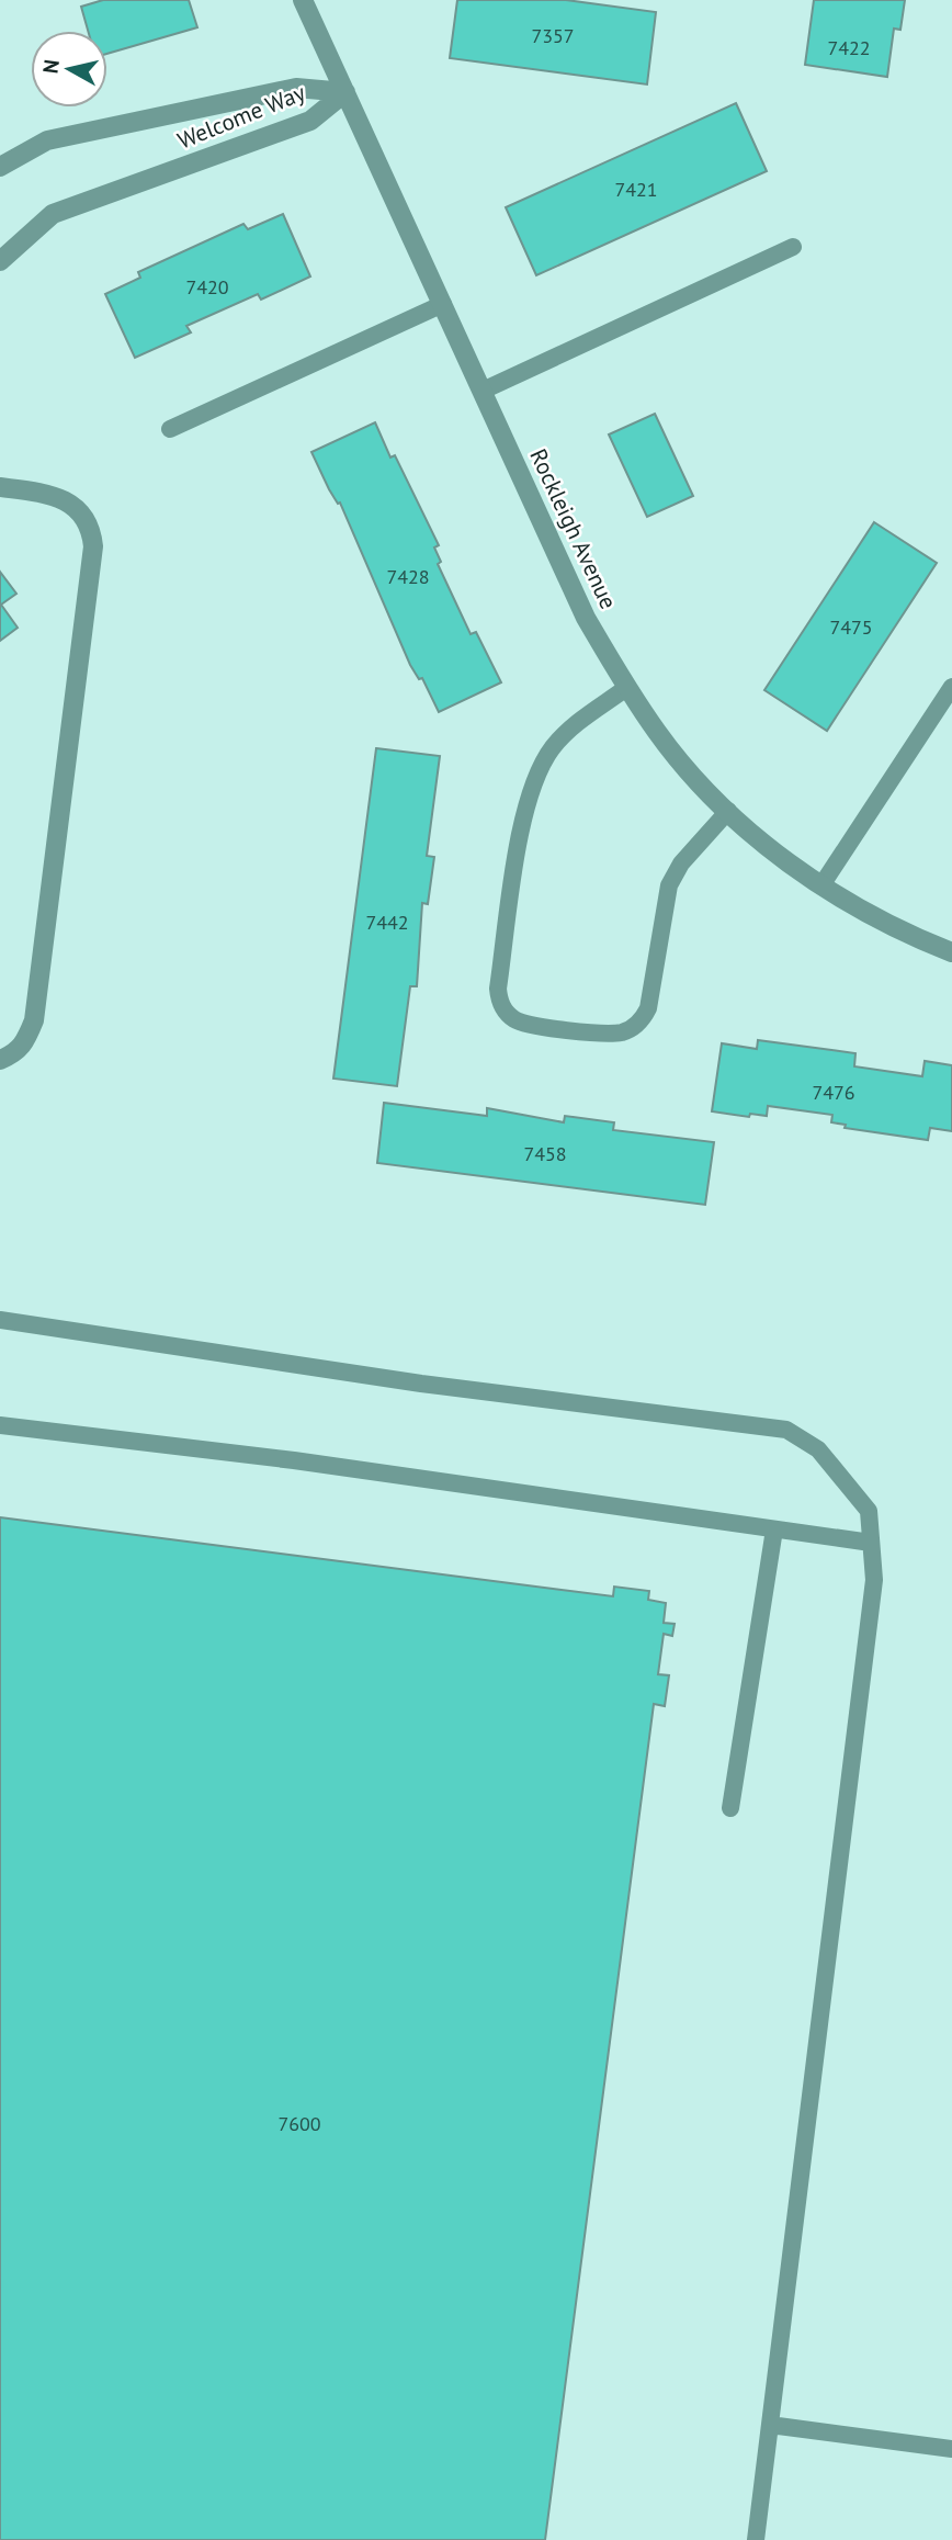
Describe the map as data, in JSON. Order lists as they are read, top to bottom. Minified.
{"streets":{"street":["Welcome Way","Rockleigh Avenue"]},"crossings":[["Welcome Way","Rockleigh Avenue"]],"house_numbers":["7357","7422","7421","7420","7428","7475","7442","7476","7458","7600"],"north":"left"}
